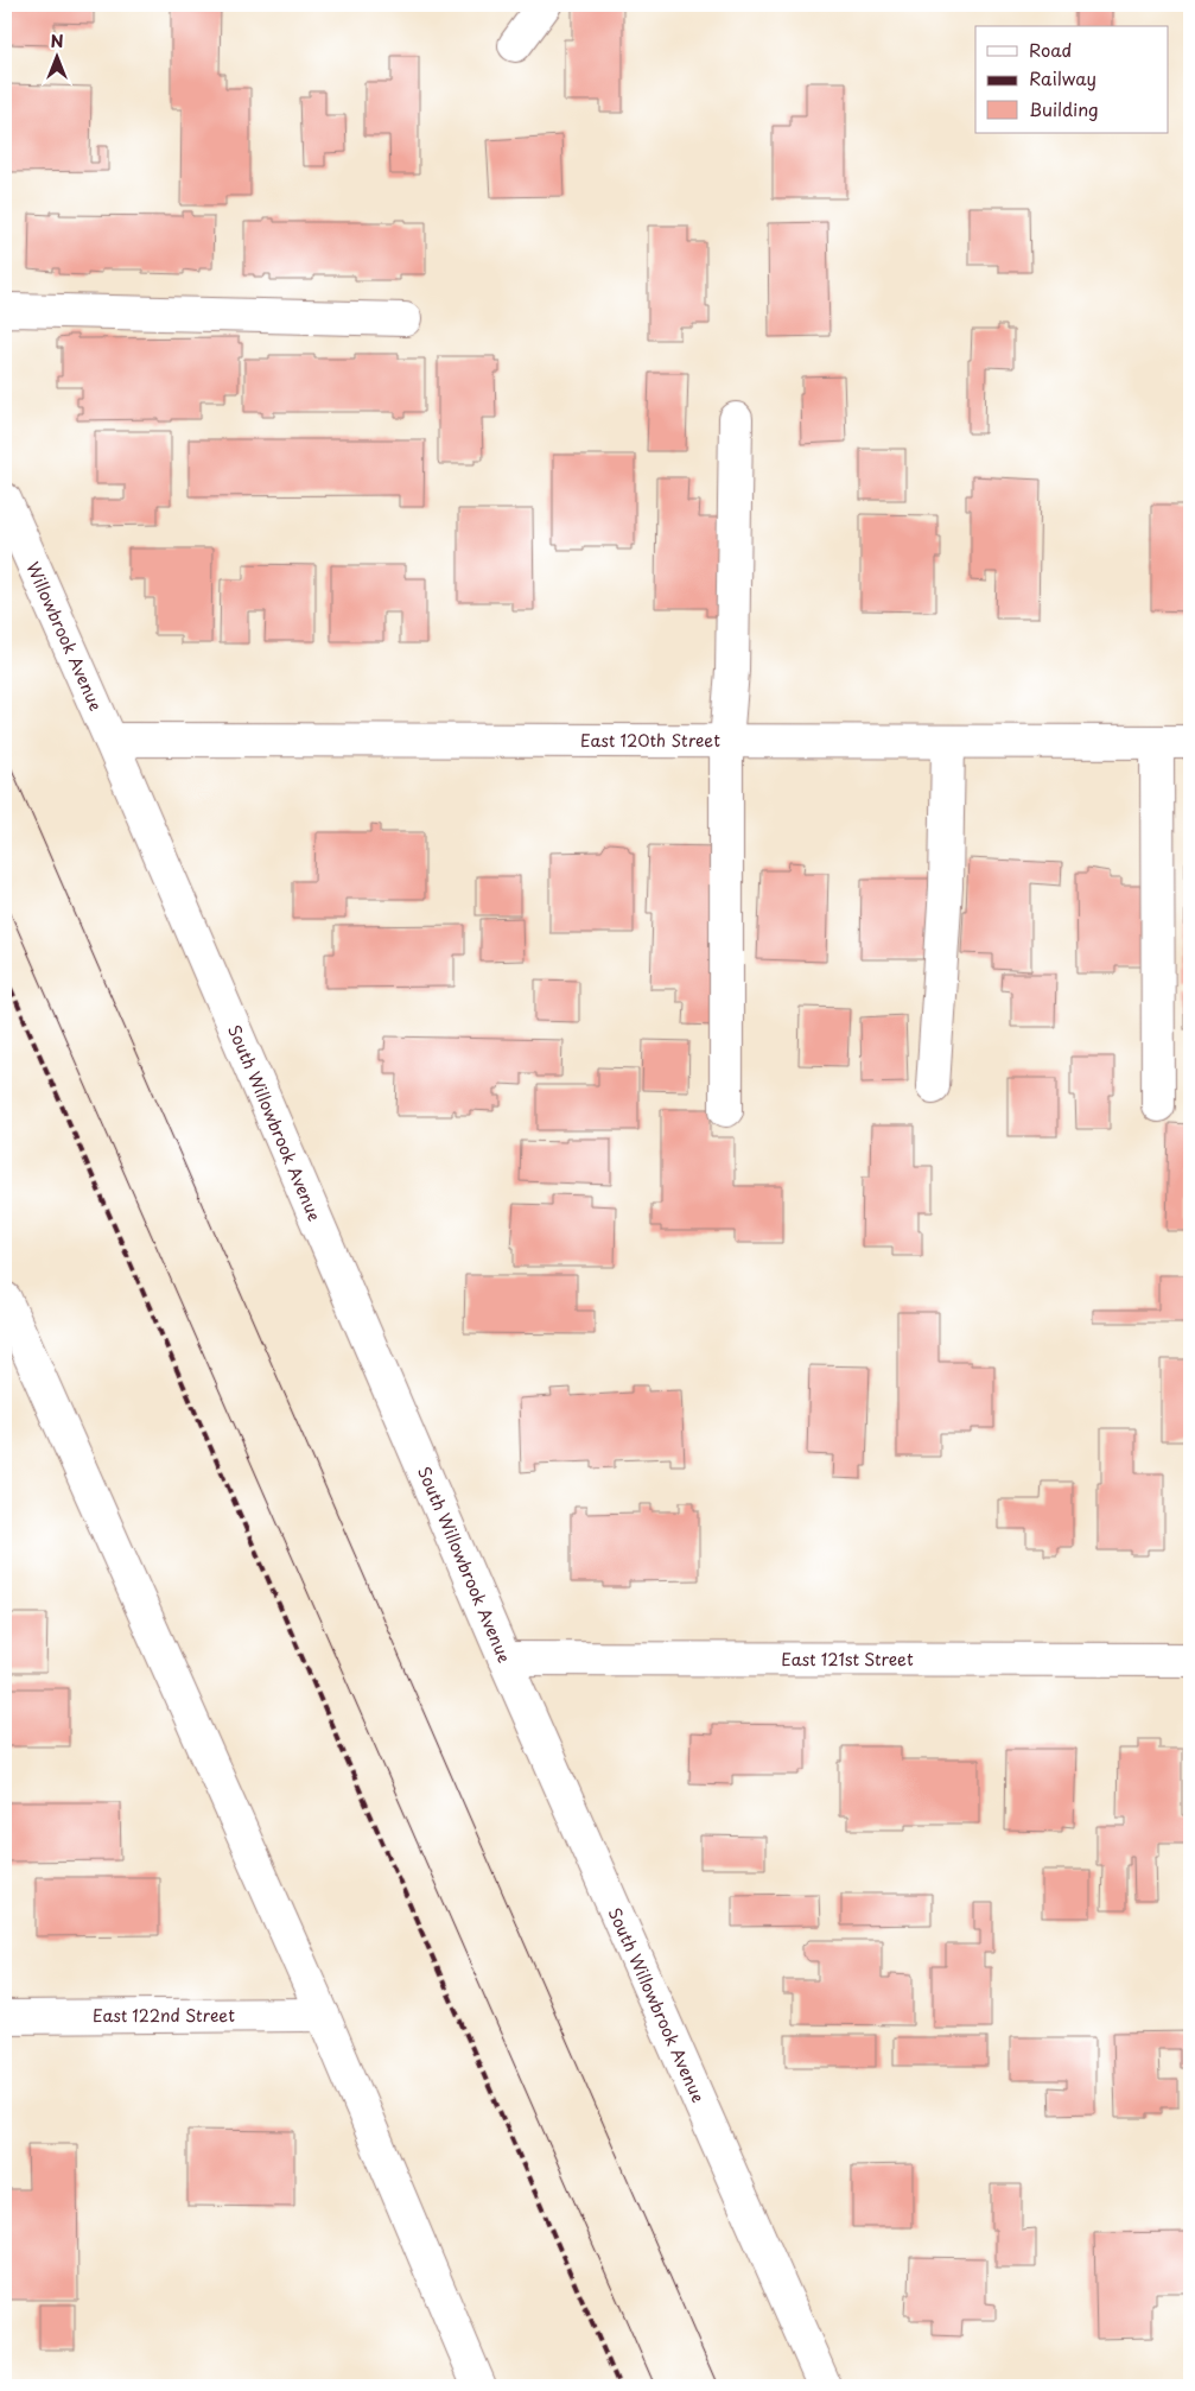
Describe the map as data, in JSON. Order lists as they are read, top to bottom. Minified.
{"streets":{"street":["Willowbrook Avenue","East 120th Street","South Willowbrook Avenue","East 121st Street","East 122nd Street"]},"crossings":[["Willowbrook Avenue","East 120th Street"],["Willowbrook Avenue","South Willowbrook Avenue"],["East 120th Street","South Willowbrook Avenue"],["South Willowbrook Avenue","East 121st Street"]],"legend":["Road","Railway","Building"],"north":"top"}
